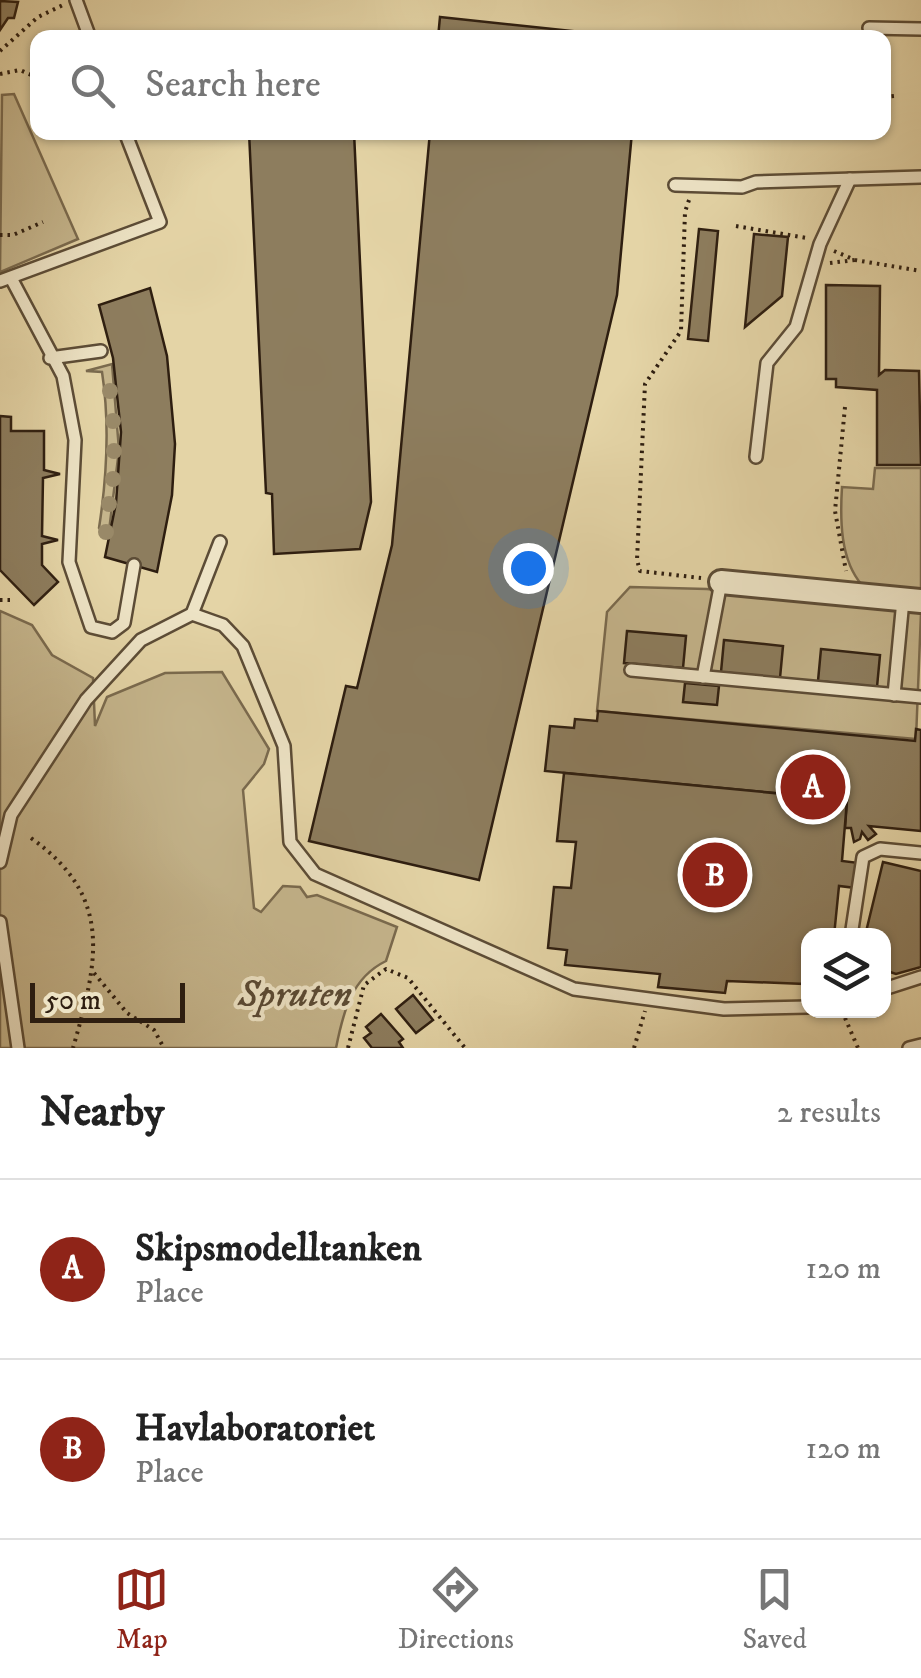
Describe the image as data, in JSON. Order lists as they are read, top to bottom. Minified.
{"parks":["Spruten"],"scale_bar":"50 m","page":{"search":"Search here","pins":["A","B"],"scale":"50 m","heading":["Nearby","2 results"],"list":[{"mark":"A","name":"Skipsmodelltanken","note":"Place","value":"120 m"},{"mark":"B","name":"Havlaboratoriet","note":"Place","value":"120 m"}],"nav":["Map","Directions","Saved"]}}
